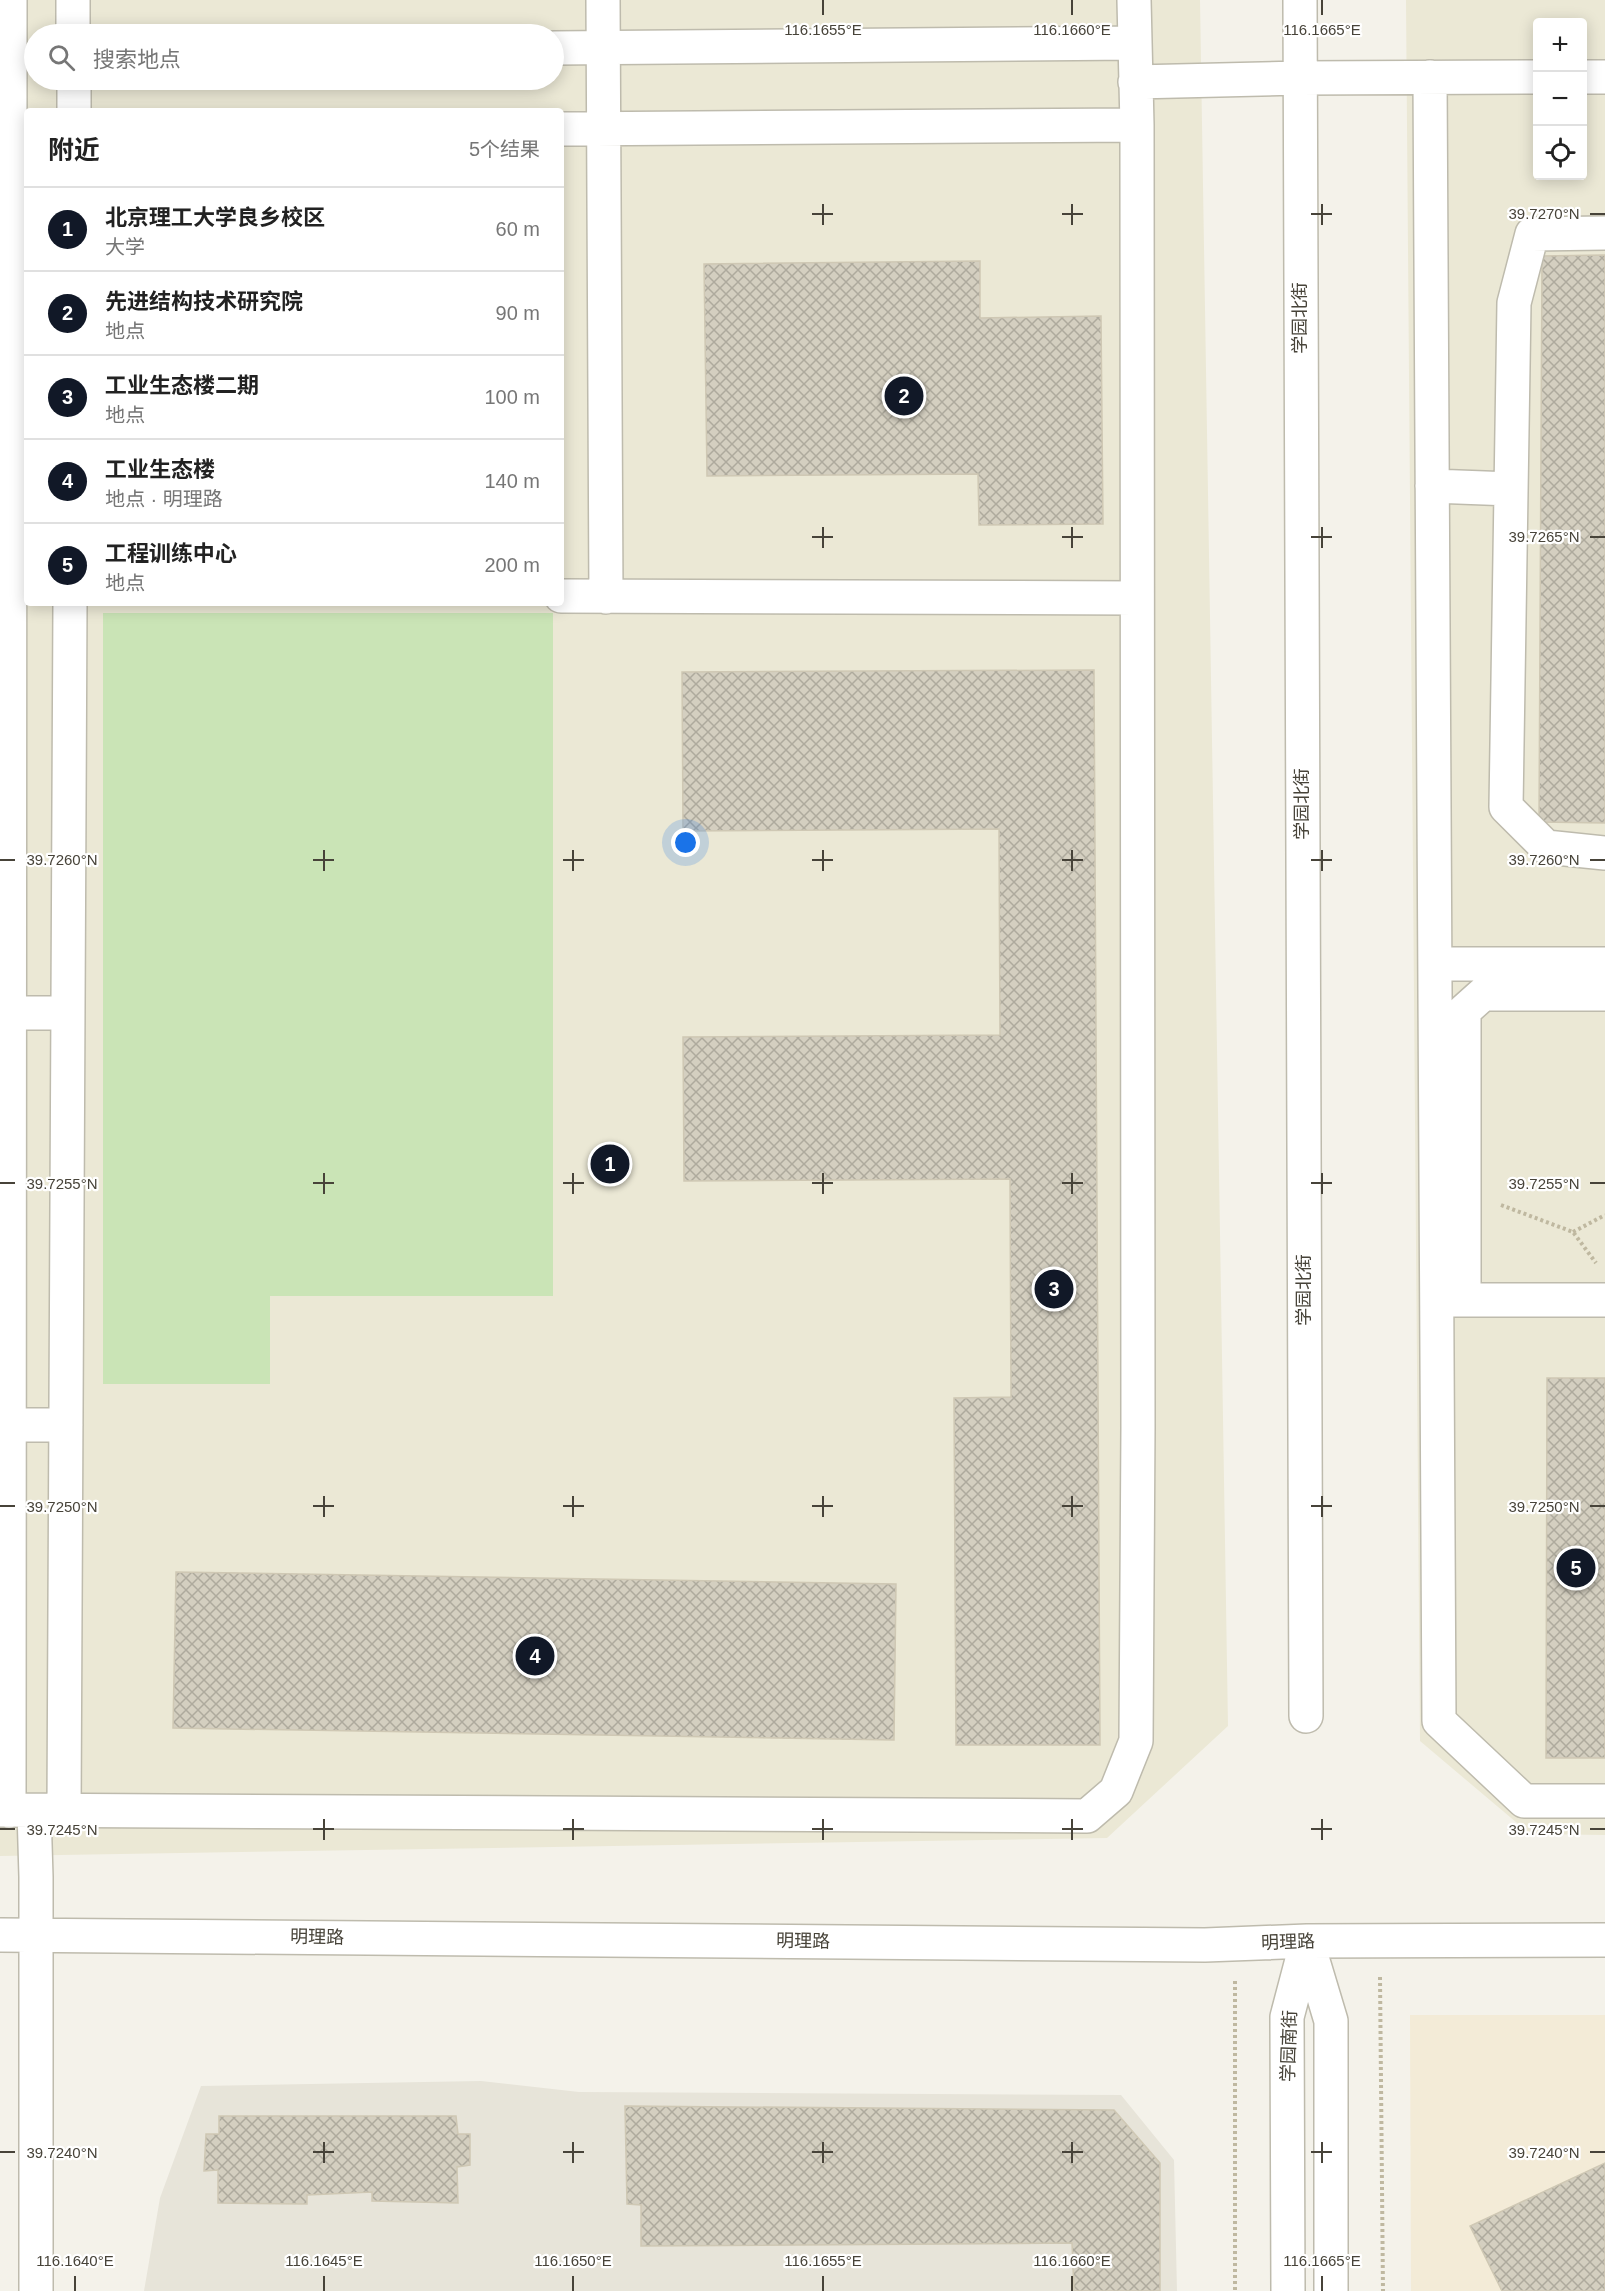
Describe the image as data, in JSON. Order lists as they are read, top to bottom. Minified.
{"streets":{"street":["学园北街","明理路","学园南街"]},"crossings":[["明理路","学园南街"]],"page":{"map_buttons":["+","−"],"search":"搜索地点","heading":["附近","5个结果"],"list":[{"mark":"1","name":"北京理工大学良乡校区","note":"大学","value":"60 m"},{"mark":"2","name":"先进结构技术研究院","note":"地点","value":"90 m"},{"mark":"3","name":"工业生态楼二期","note":"地点","value":"100 m"},{"mark":"4","name":"工业生态楼","note":"地点 · 明理路","value":"140 m"},{"mark":"5","name":"工程训练中心","note":"地点","value":"200 m"}],"pins":["2","1","3","5","4"]},"coordinates":["116.1655°E","116.1660°E","116.1665°E","39.7270°N","39.7265°N","39.7260°N","39.7255°N","39.7250°N","39.7245°N","39.7240°N","116.1640°E","116.1645°E","116.1650°E"]}
